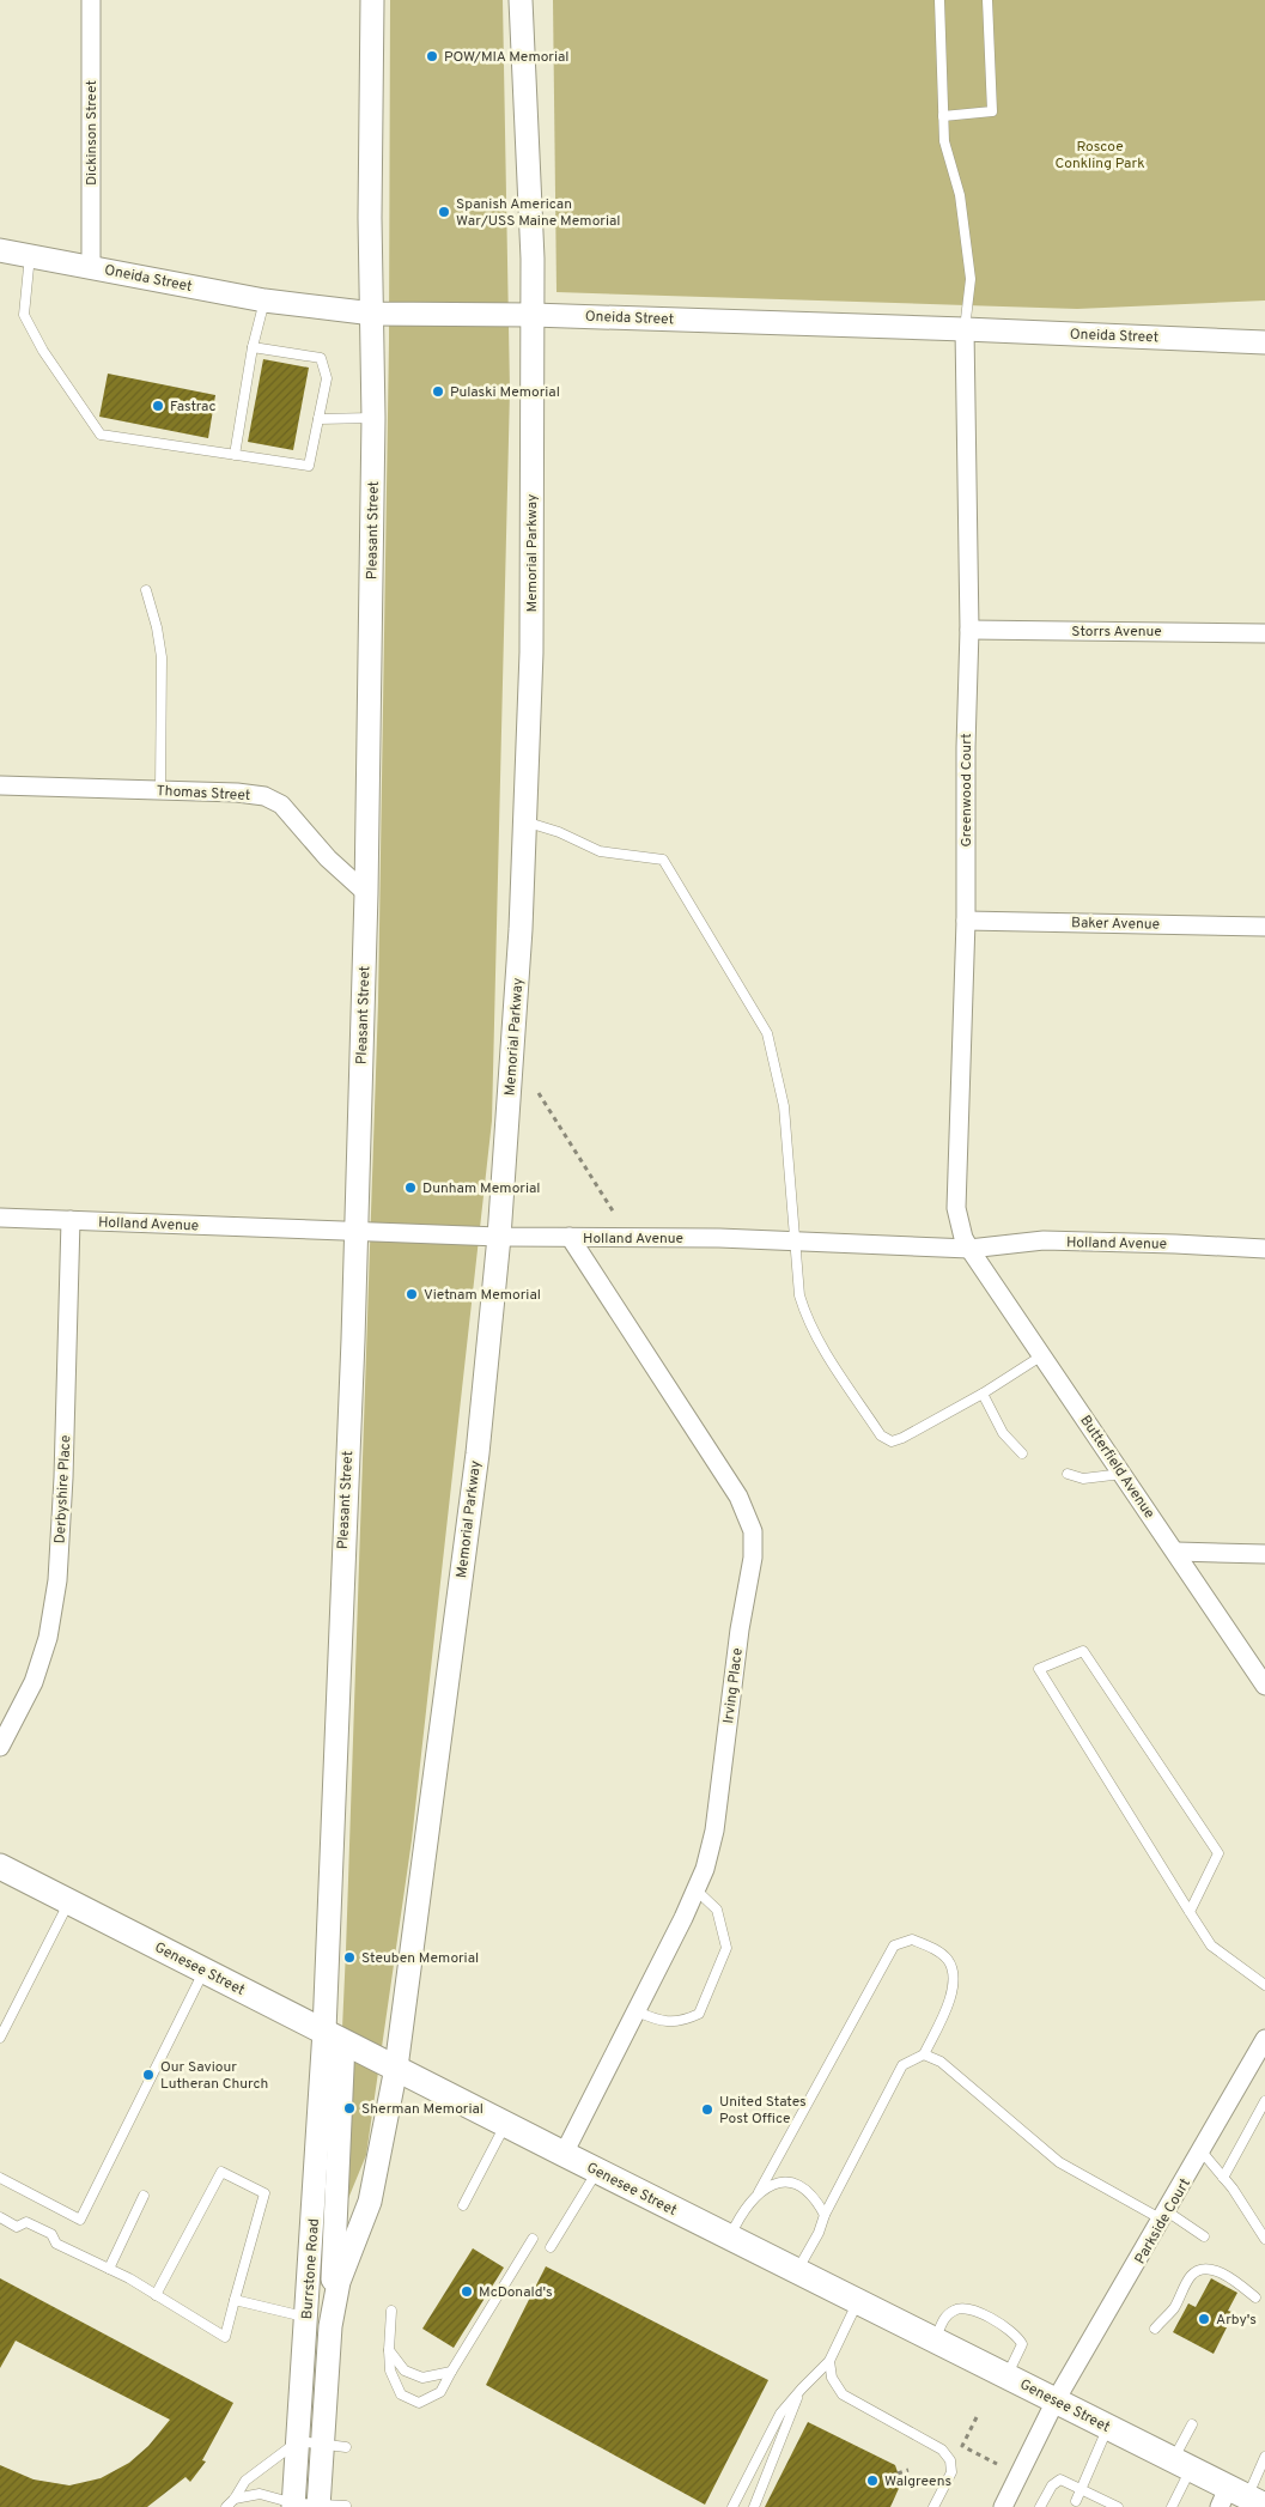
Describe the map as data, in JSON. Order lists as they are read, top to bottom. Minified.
{"streets":{"main road":["Genesee Street"],"street":["Dickinson Street","Oneida Street","Pleasant Street","Memorial Parkway","Storrs Avenue","Greenwood Court","Thomas Street","Baker Avenue","Holland Avenue","Butterfield Avenue","Derbyshire Place","Irving Place","Parkside Court","Burrstone Road"]},"crossings":[["Dickinson Street","Oneida Street"],["Oneida Street","Pleasant Street"],["Oneida Street","Memorial Parkway"],["Oneida Street","Greenwood Court"],["Pleasant Street","Thomas Street"],["Pleasant Street","Holland Avenue"],["Pleasant Street","Genesee Street"],["Pleasant Street","Burrstone Road"],["Memorial Parkway","Holland Avenue"],["Memorial Parkway","Genesee Street"],["Memorial Parkway","Burrstone Road"],["Storrs Avenue","Greenwood Court"],["Greenwood Court","Baker Avenue"],["Greenwood Court","Holland Avenue"],["Greenwood Court","Butterfield Avenue"],["Holland Avenue","Butterfield Avenue"],["Holland Avenue","Derbyshire Place"],["Holland Avenue","Irving Place"],["Irving Place","Genesee Street"],["Genesee Street","Parkside Court"],["Genesee Street","Burrstone Road"]],"parks":["Roscoe Conkling Park"],"places":["POW/MIA Memorial","Spanish American War/USS Maine Memorial","Pulaski Memorial","Fastrac","Dunham Memorial","Vietnam Memorial","Steuben Memorial","Our Saviour Lutheran Church","Sherman Memorial","United States Post Office","McDonald's","Arby's","Walgreens"]}
